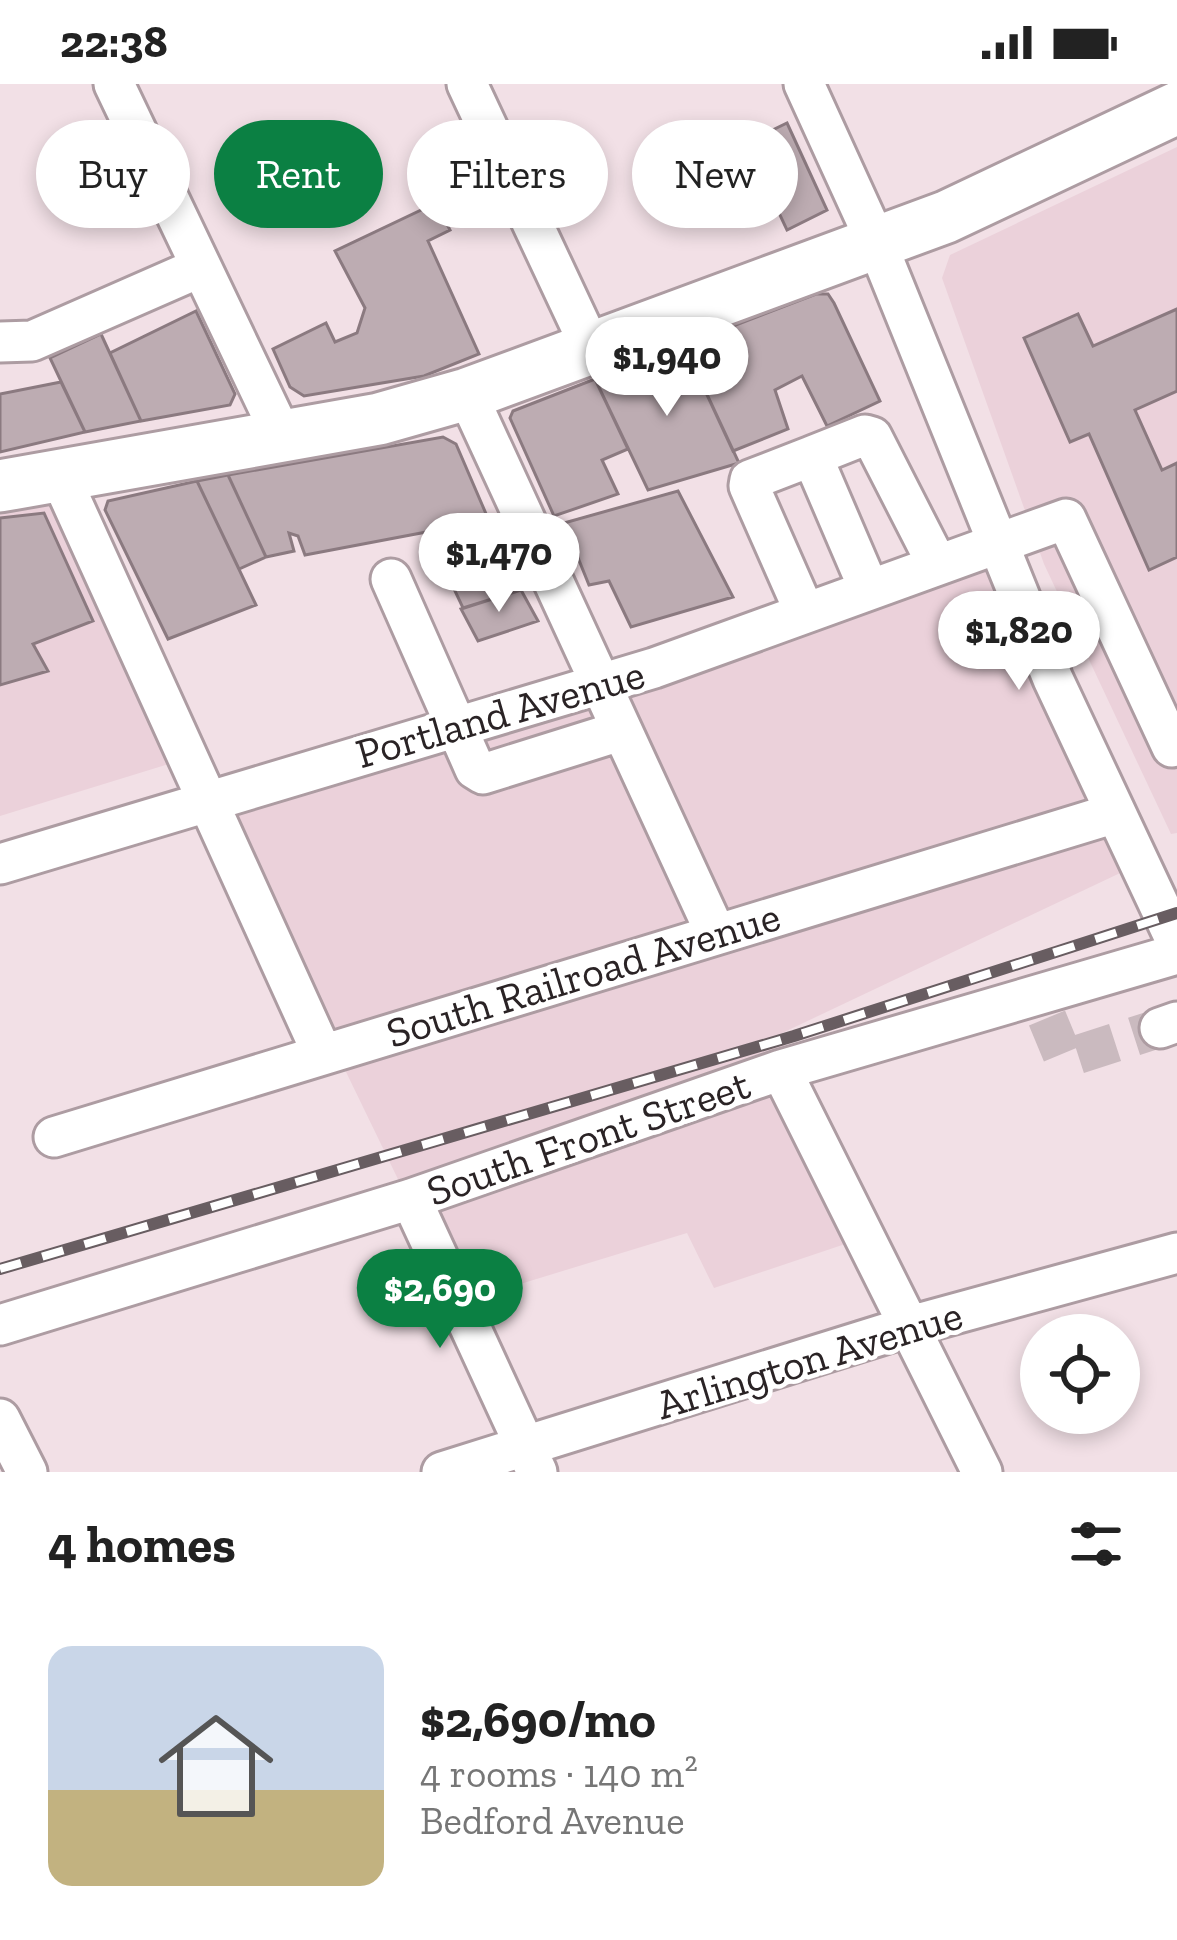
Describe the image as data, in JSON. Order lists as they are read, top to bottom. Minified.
{"streets":{"street":["Portland Avenue","South Railroad Avenue","South Front Street","Arlington Avenue"]},"page":{"status":"22:38","chip":["Buy","Rent","Filters","New"],"price":["$1,940","$1,470","$1,820","$2,690"],"heading":"4 homes","list":[{"name":"$2,690/mo","note":"4 rooms · 140 m² · Bedford Avenue"}]}}
